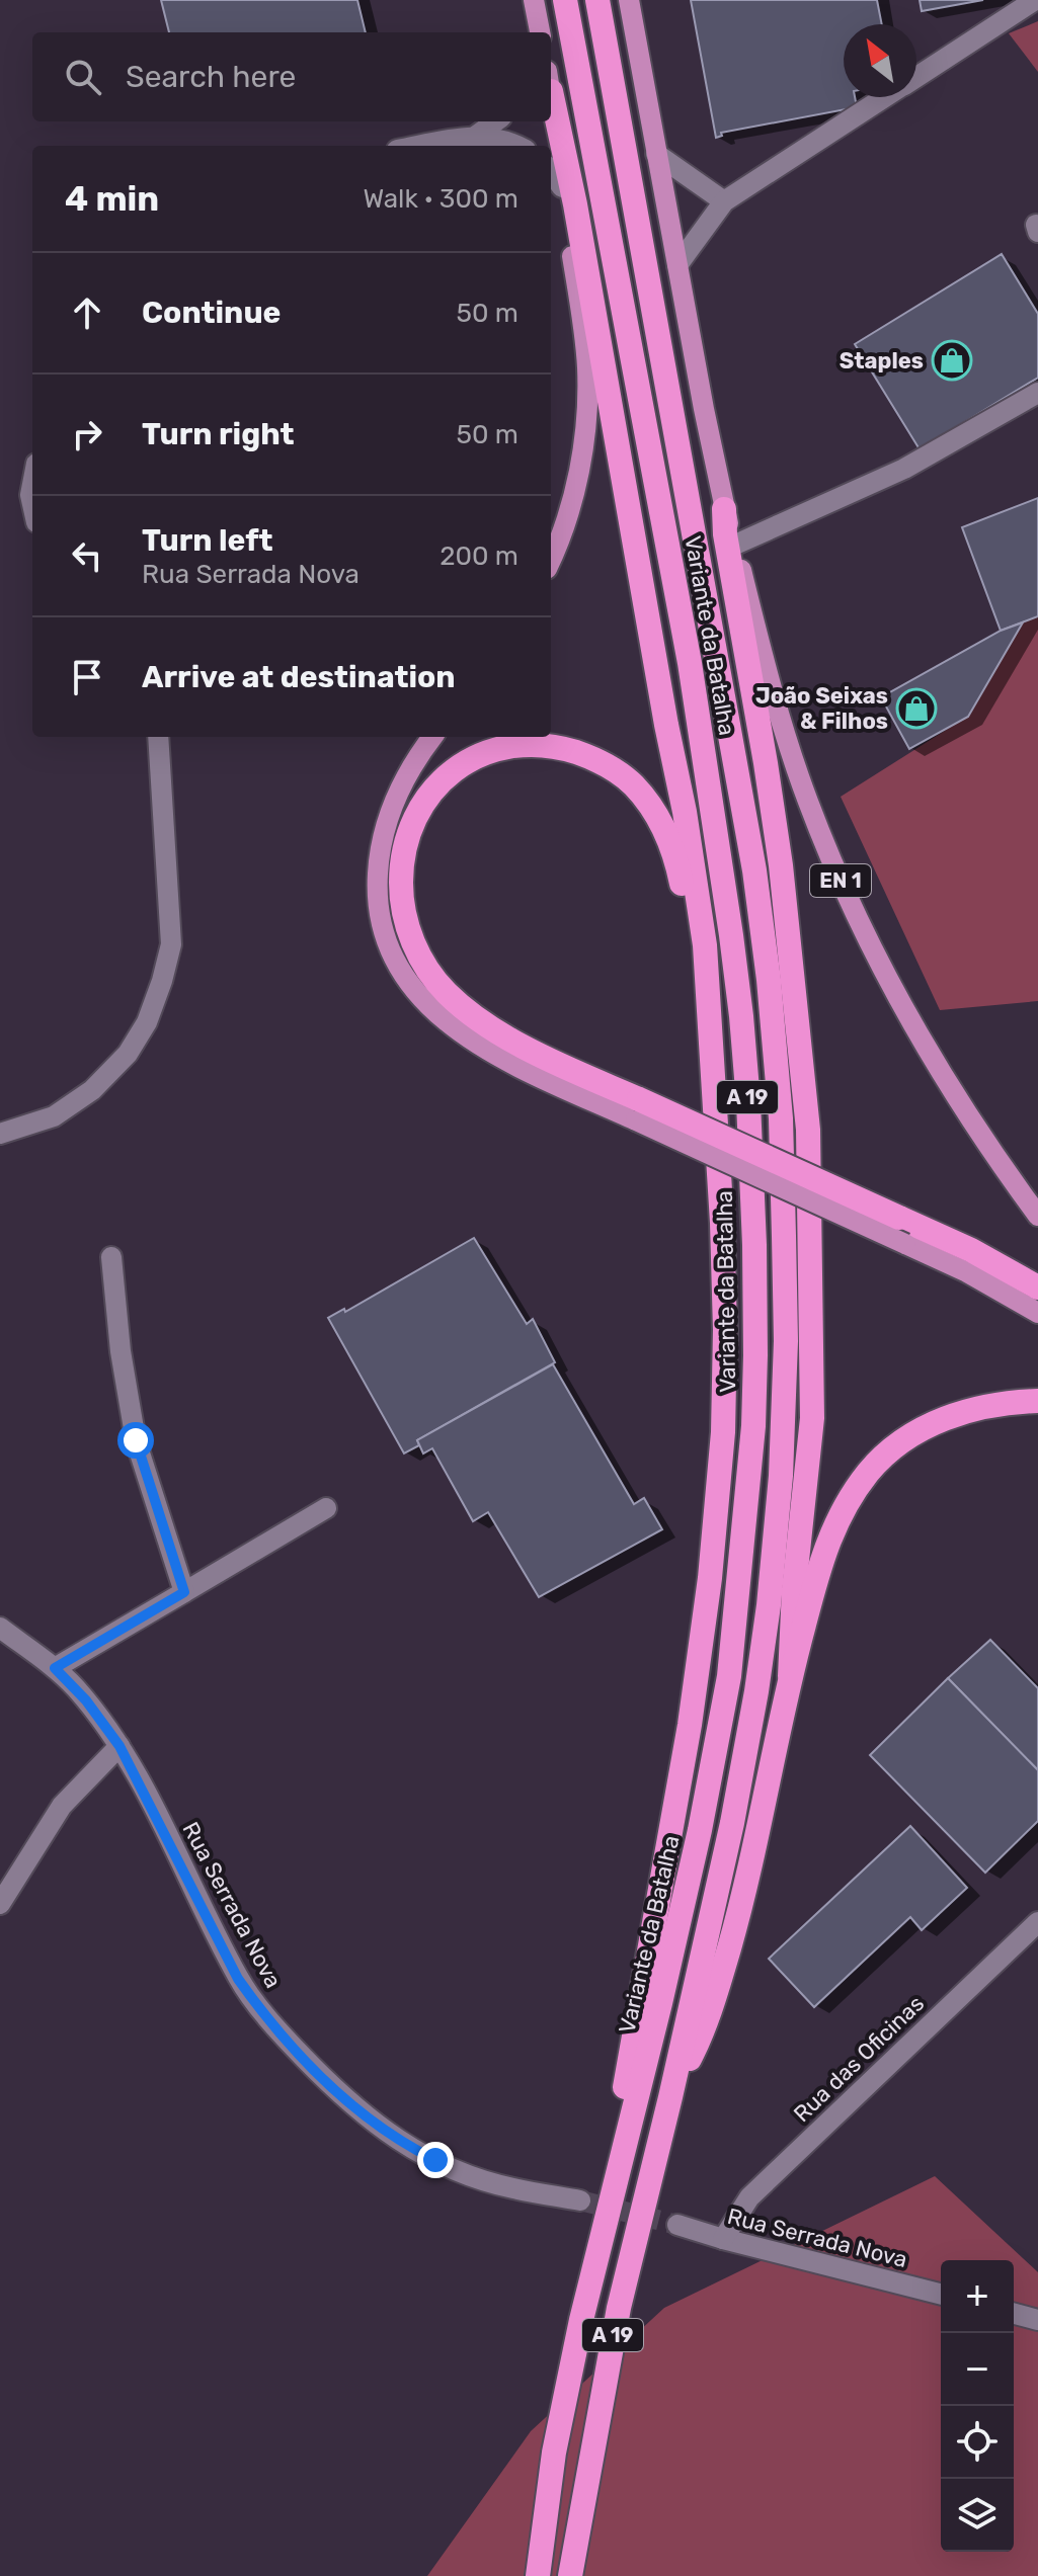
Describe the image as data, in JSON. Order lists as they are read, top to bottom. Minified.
{"streets":{"highway":["Variante da Batalha","A 19"],"main road":["EN 1"],"street":["Rua Serrada Nova","Rua das Oficinas"]},"crossings":[["Rua Serrada Nova","Rua das Oficinas"]],"places":{"shop":["Staples","João Seixas & Filhos"]},"north":"top left","page":{"search":"Search here","heading":["4 min","Walk · 300 m"],"list":[["Continue","50 m"],["Turn right","50 m"],["Turn left","Rua Serrada Nova","200 m"],"Arrive at destination"],"map_buttons":["+","−"]}}
